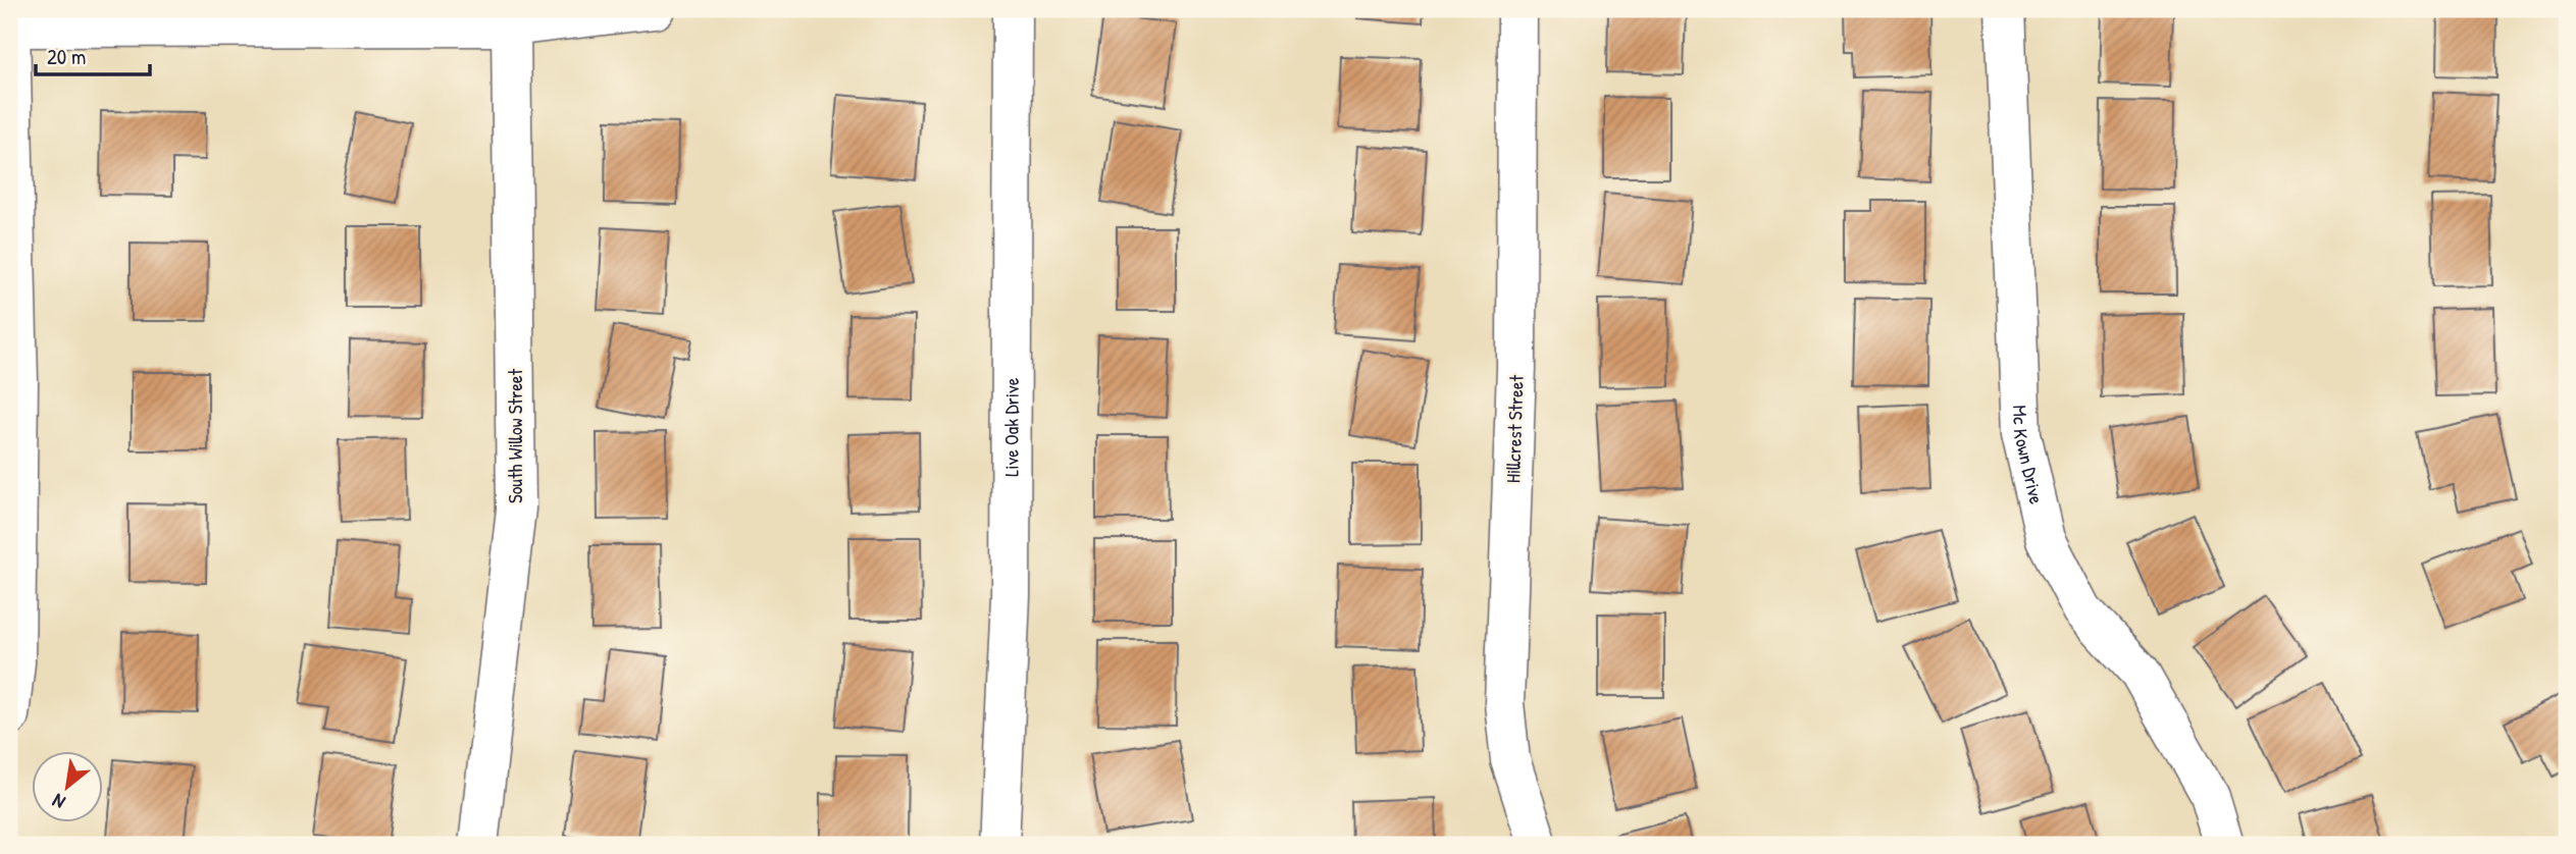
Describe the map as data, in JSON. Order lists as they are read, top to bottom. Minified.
{"streets":{"street":["Live Oak Drive","Hillcrest Street","South Willow Street","Mc Kown Drive"]},"scale_bar":"20 m","north":"bottom left"}
